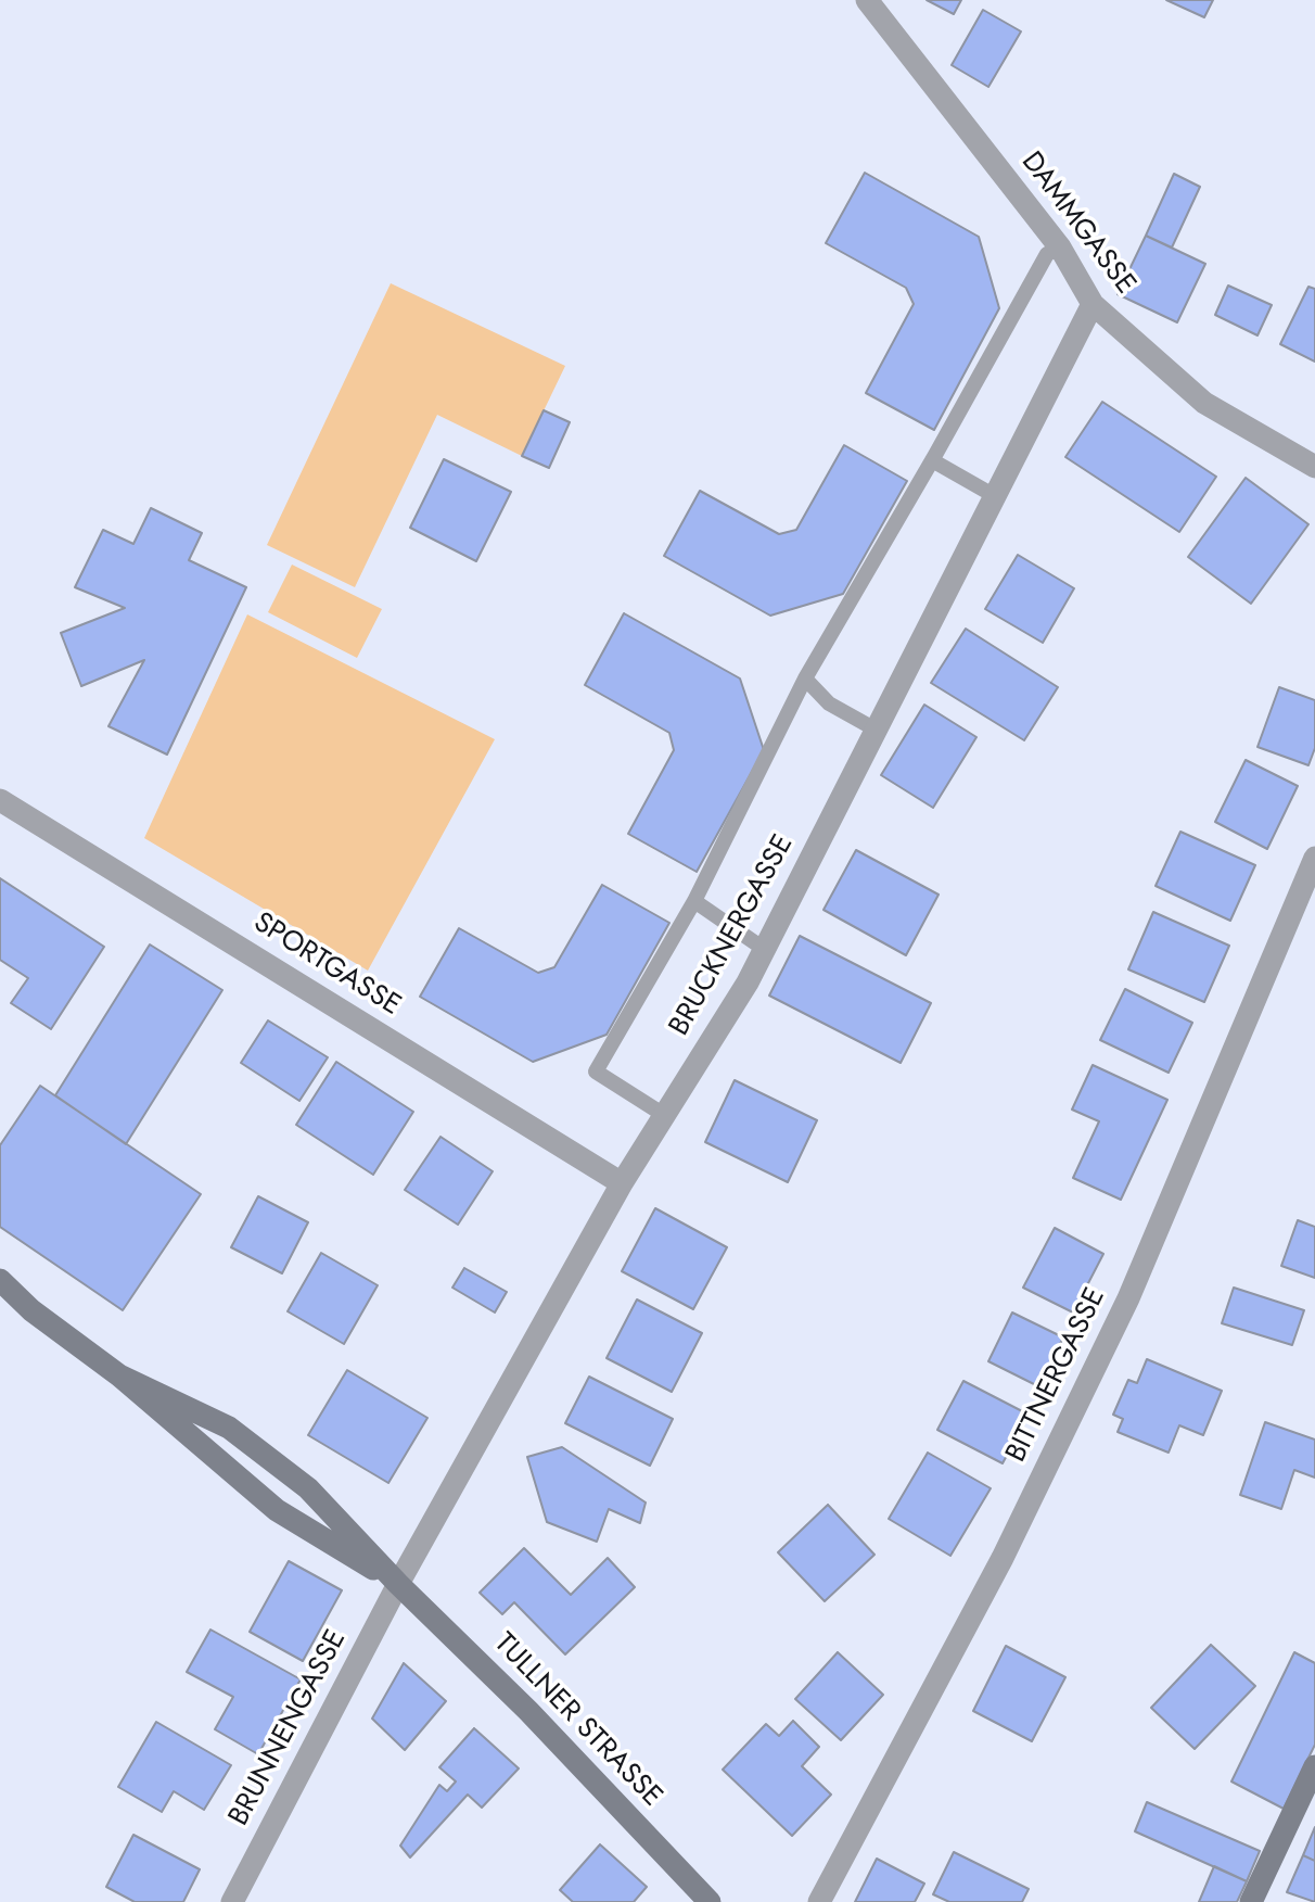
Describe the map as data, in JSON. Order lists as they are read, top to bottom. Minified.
{"streets":{"main road":["TULLNER STRASSE"],"street":["DAMMGASSE","BRUCKNERGASSE","SPORTGASSE","BITTNERGASSE","BRUNNENGASSE"]},"crossings":[["DAMMGASSE","BRUCKNERGASSE"],["BRUCKNERGASSE","SPORTGASSE"],["BRUCKNERGASSE","TULLNER STRASSE"],["BRUCKNERGASSE","BRUNNENGASSE"],["TULLNER STRASSE","BRUNNENGASSE"]]}
